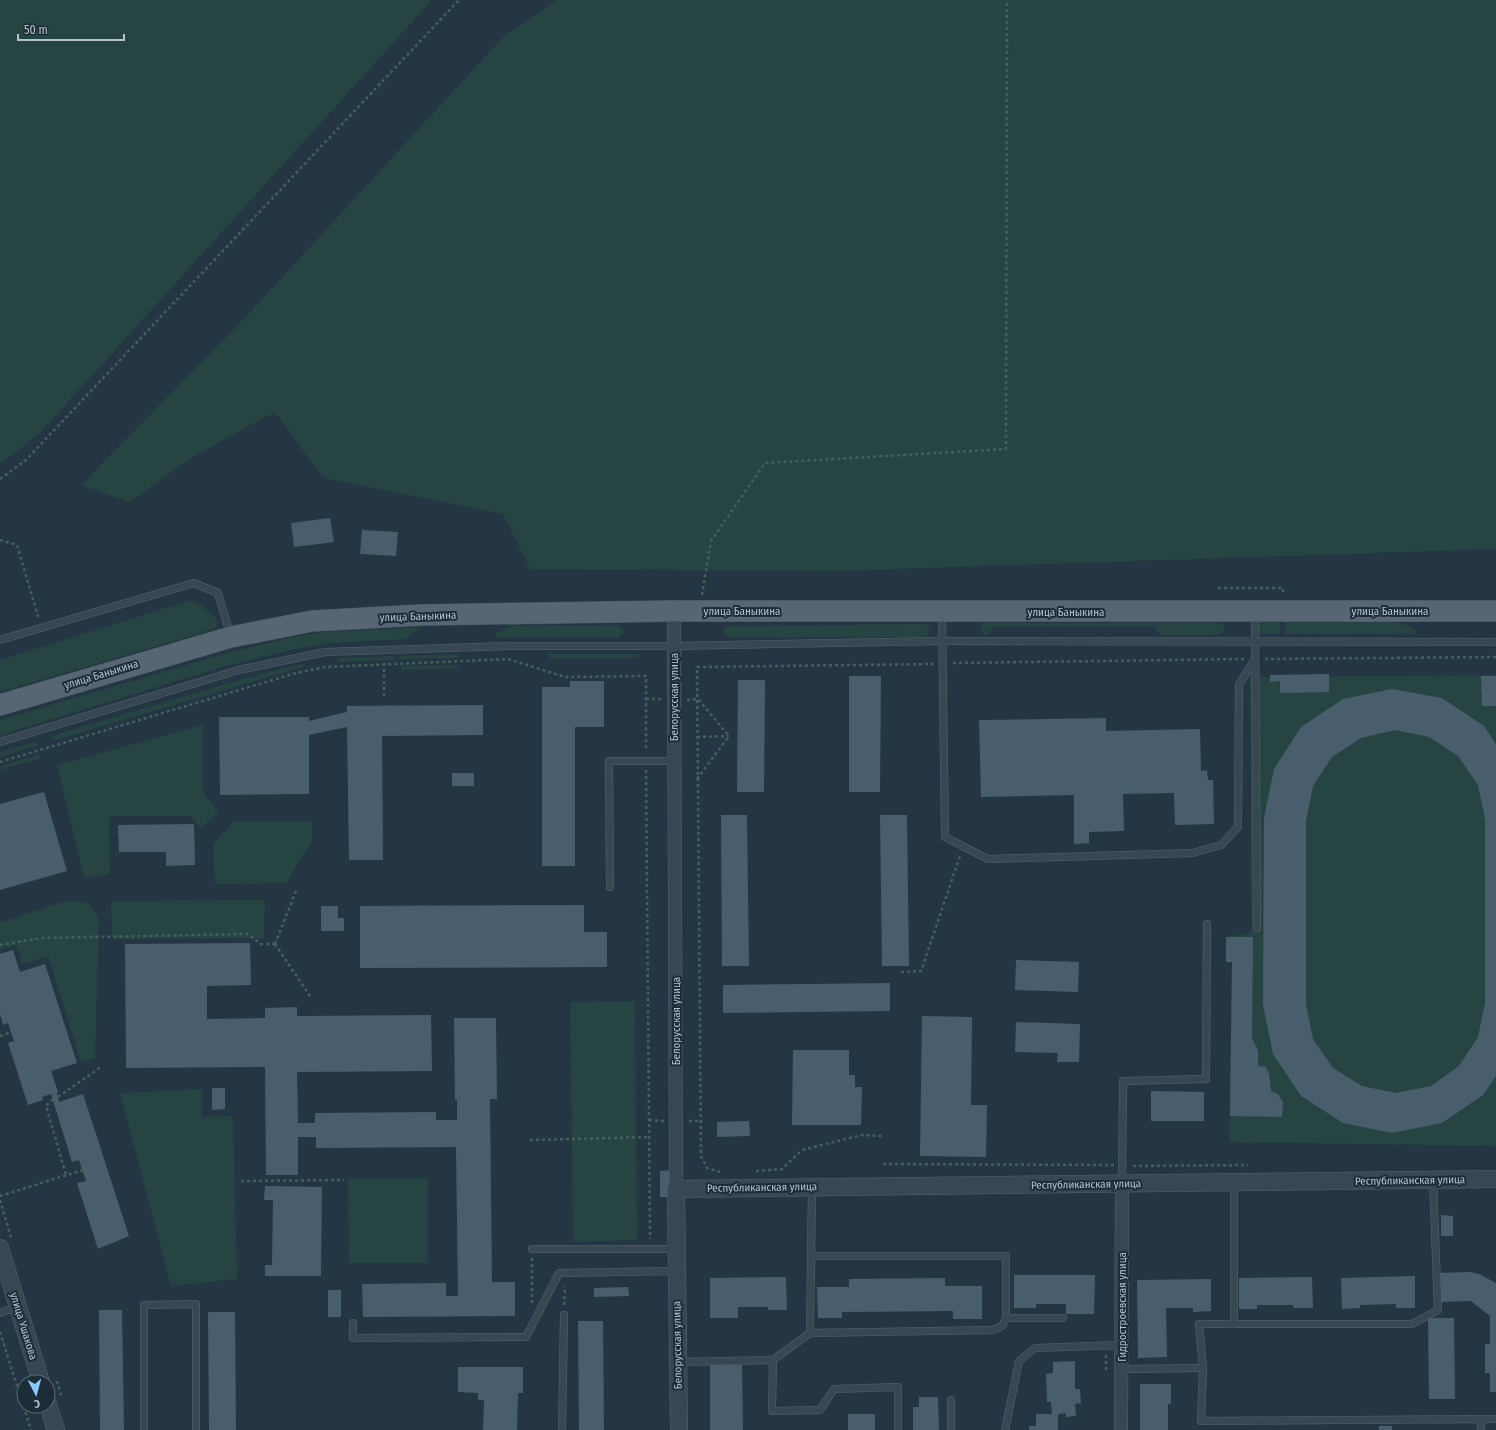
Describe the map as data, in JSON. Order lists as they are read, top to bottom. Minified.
{"streets":{"main road":["улица Баныкина"],"street":["Белорусская улица","Республиканская улица","Гидростроевская улица","улица Ушакова"]},"crossings":[["улица Баныкина","Белорусская улица"],["Белорусская улица","Республиканская улица"],["Республиканская улица","Гидростроевская улица"]],"scale_bar":"50 m","north":"bottom"}
